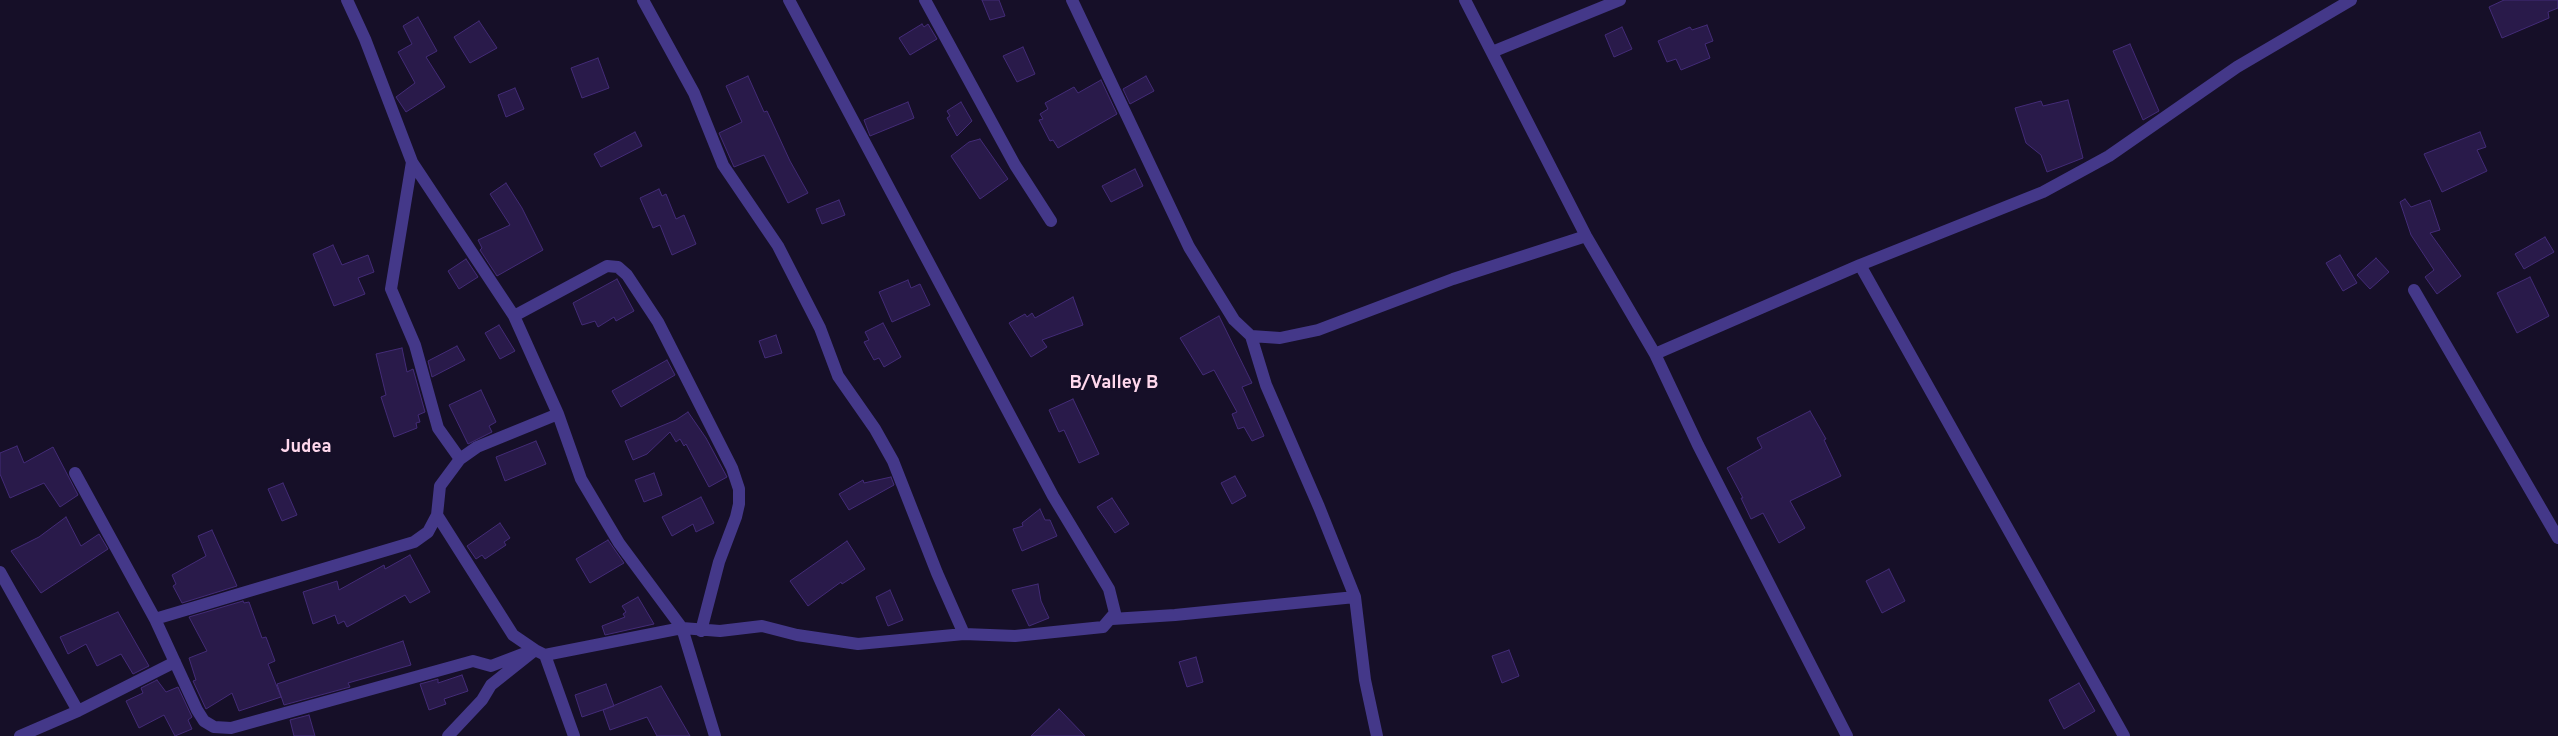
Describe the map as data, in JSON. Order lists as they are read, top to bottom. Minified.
{"districts":["B/Valley B","Judea"]}
